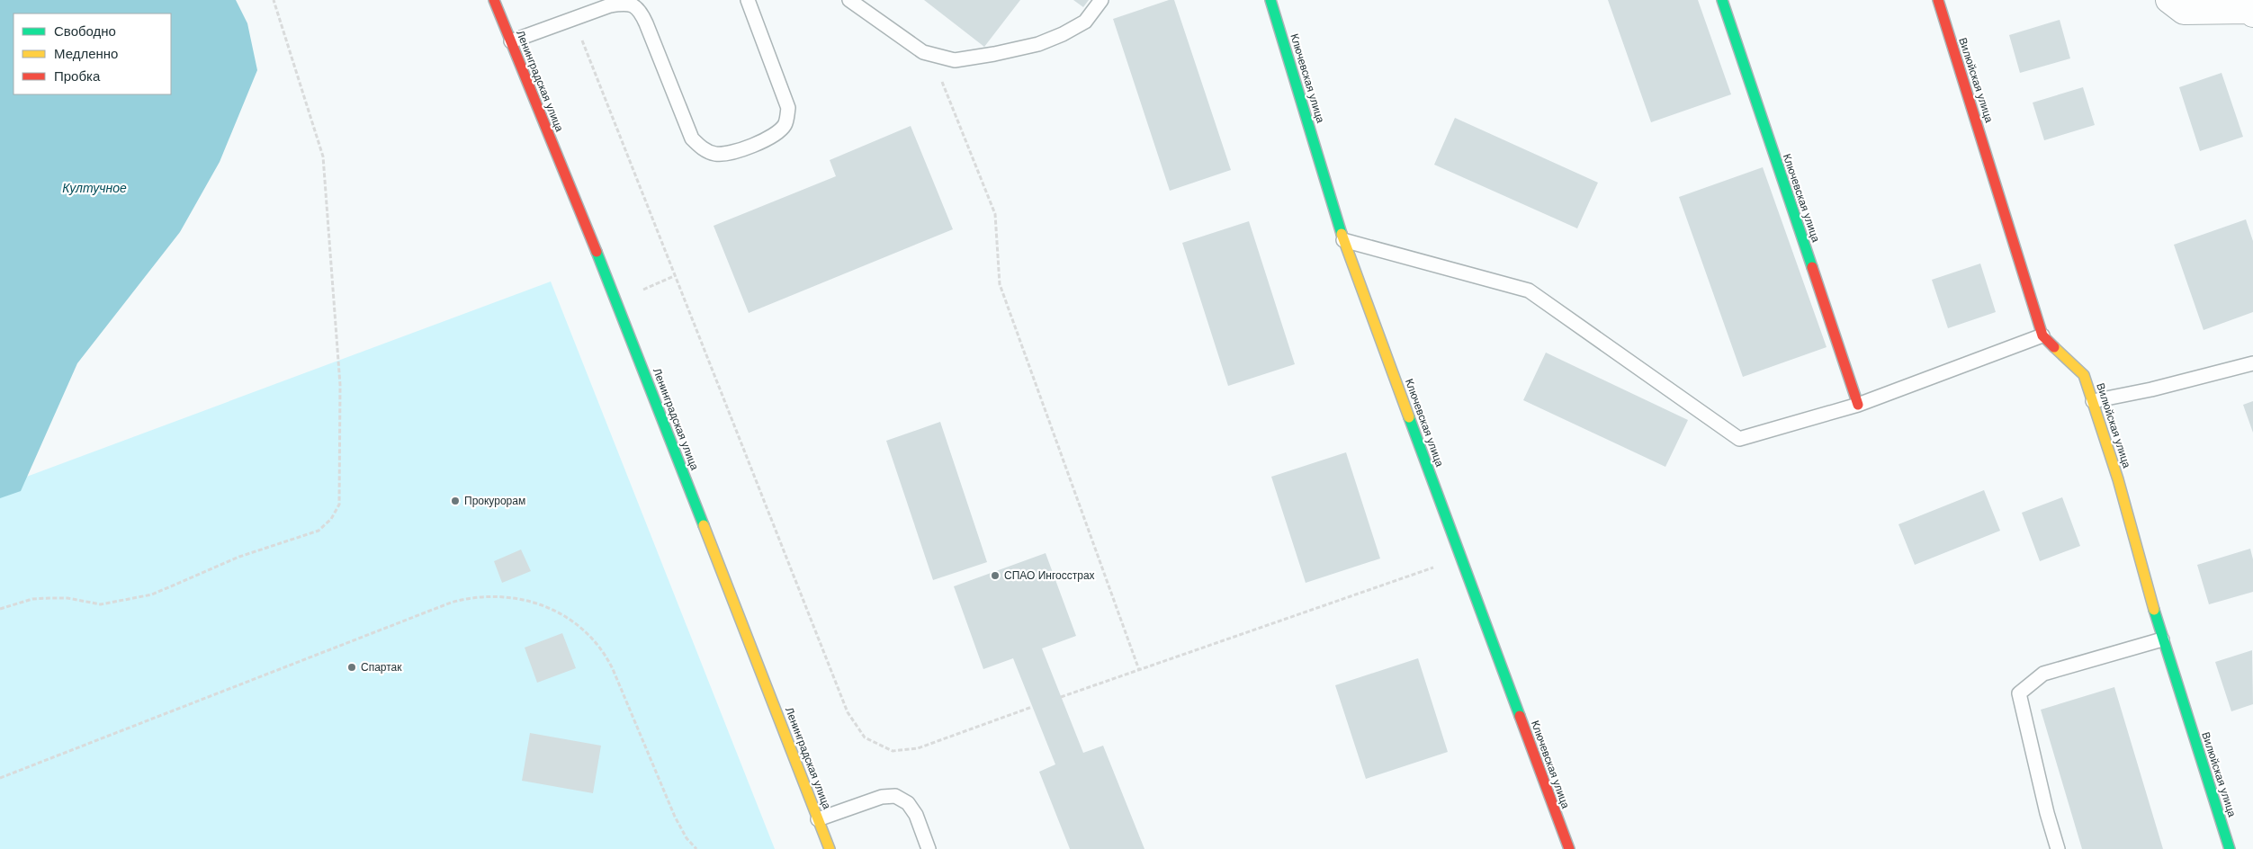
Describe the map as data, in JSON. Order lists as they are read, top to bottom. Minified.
{"streets":{"main road":["Ключевская улица","Вилюйская улица","Ленинградская улица"]},"water":["Култучное"],"places":["Прокурорам","СПАО Ингосстрах","Спартак"],"legend":["Свободно","Медленно","Пробка"]}
